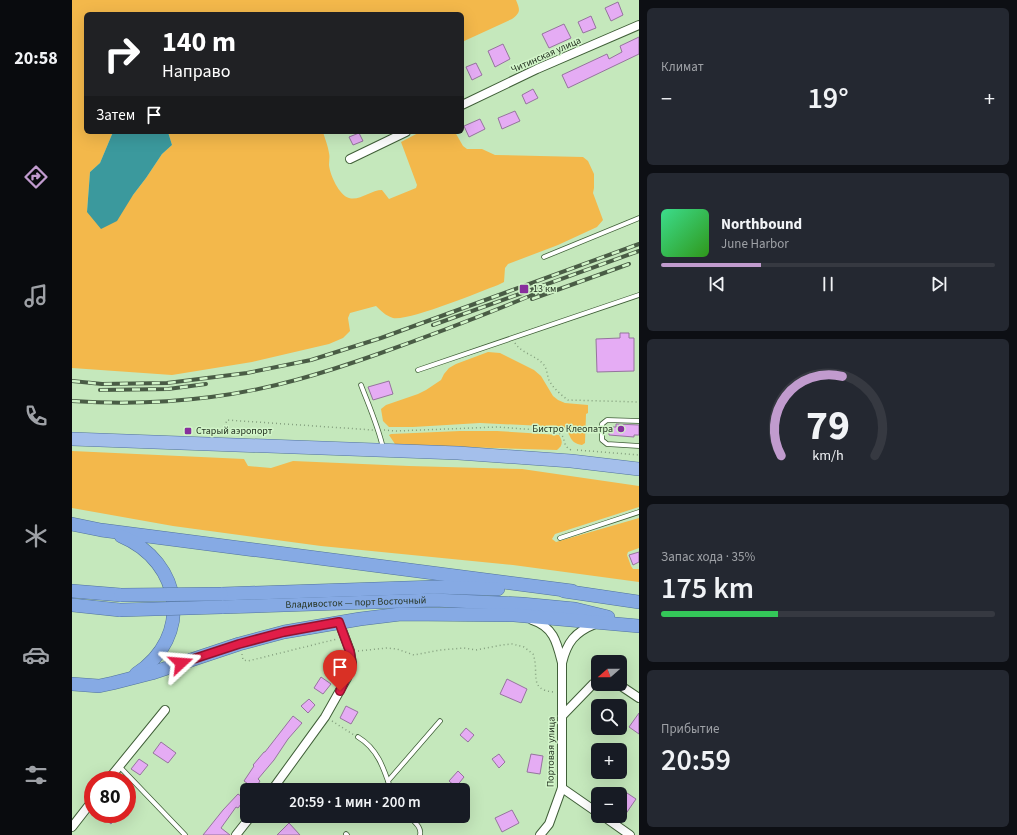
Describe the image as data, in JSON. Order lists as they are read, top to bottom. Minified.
{"streets":{"highway":["Владивосток — порт Восточный"],"street":["Читинская улица","Портовая улица"]},"places":{"transit":["13 км","Старый аэропорт"],"other":["Бистро Клеопатра"]},"north":"left","page":{"tabs":"20:58","tile":["Климат",["Запас хода · 35%","175 km"],["Прибытие","20:59"]],"turn":["140 m","Направо"],"heat":["−","19°","+"],"then":"Затем","song":["Northbound","June Harbor"],"map_buttons":["+","−"],"limit":"80","trip":"20:59 · 1 мин · 200 m","gauge":["79","km/h"]}}
